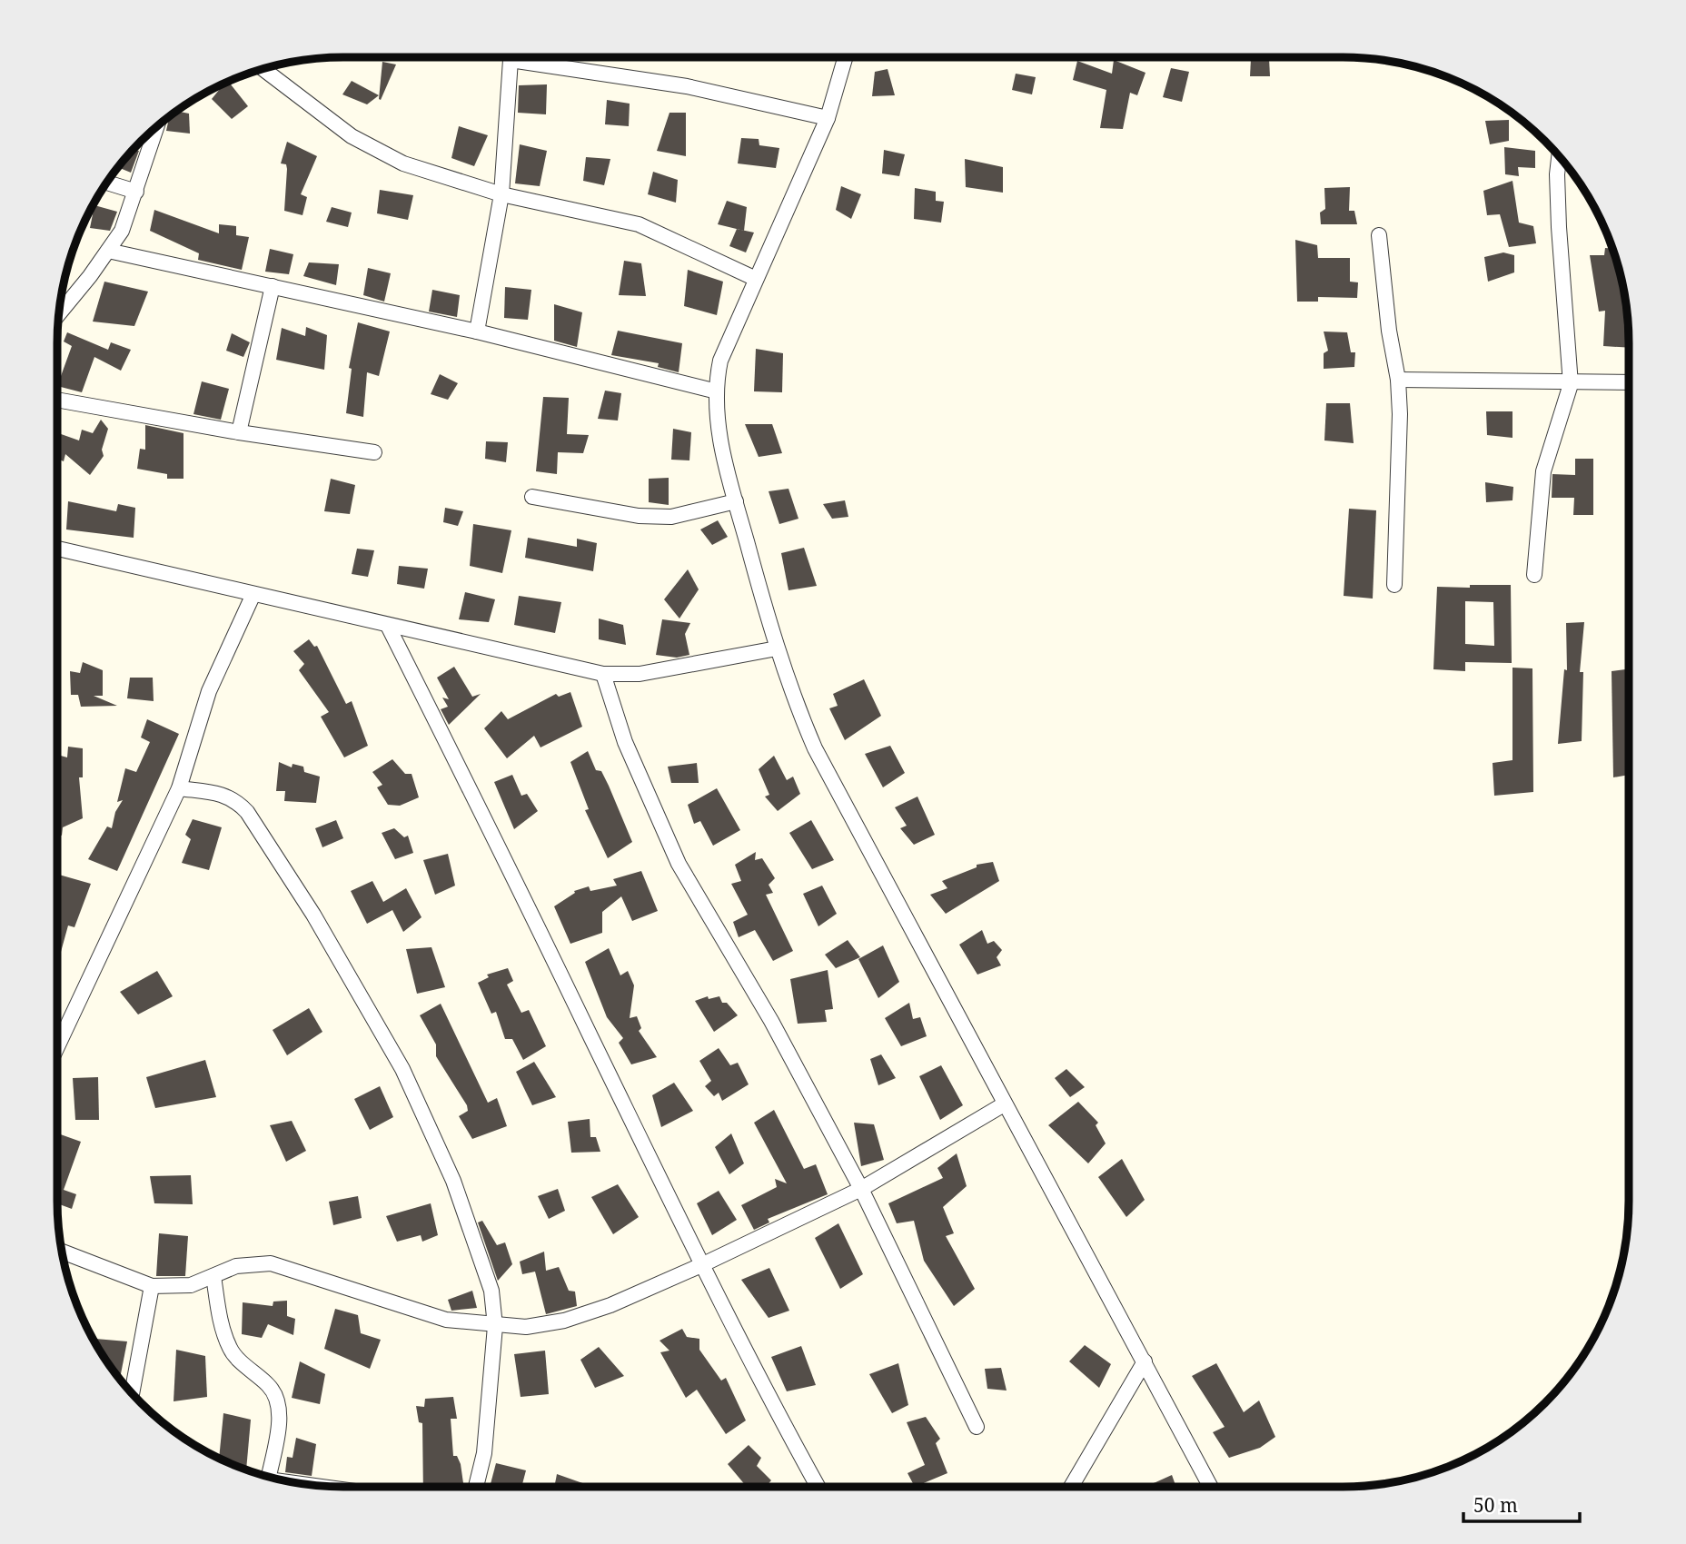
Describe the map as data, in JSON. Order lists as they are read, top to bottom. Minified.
{"scale_bar":"50 m"}
